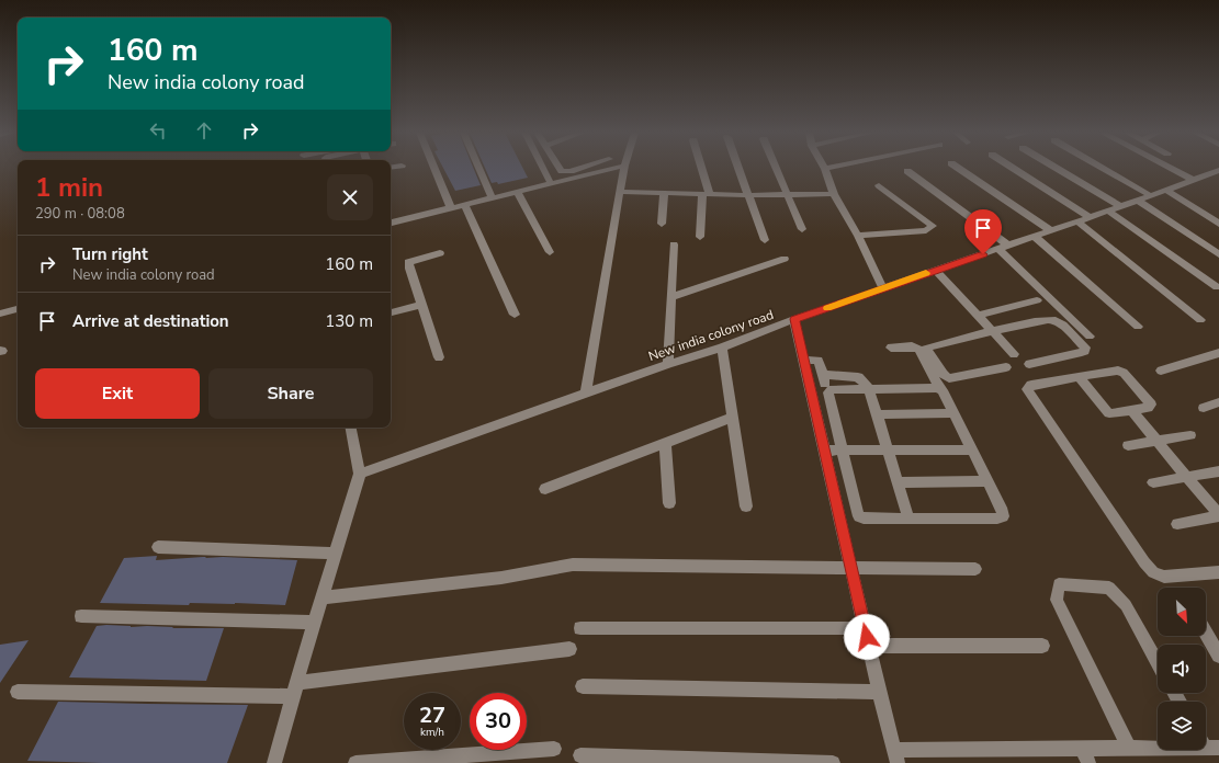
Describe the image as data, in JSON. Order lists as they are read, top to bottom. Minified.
{"streets":{"street":["New india colony road"]},"north":"bottom right","page":{"turn":["160 m","New india colony road"],"heading":["1 min","290 m · 08:08"],"list":[{"name":"Turn right","note":"New india colony road","value":"160 m"},{"name":"Arrive at destination","value":"130 m"}],"buttons":["Exit","Share"],"speed":"27 km/h","limit":"30"}}
